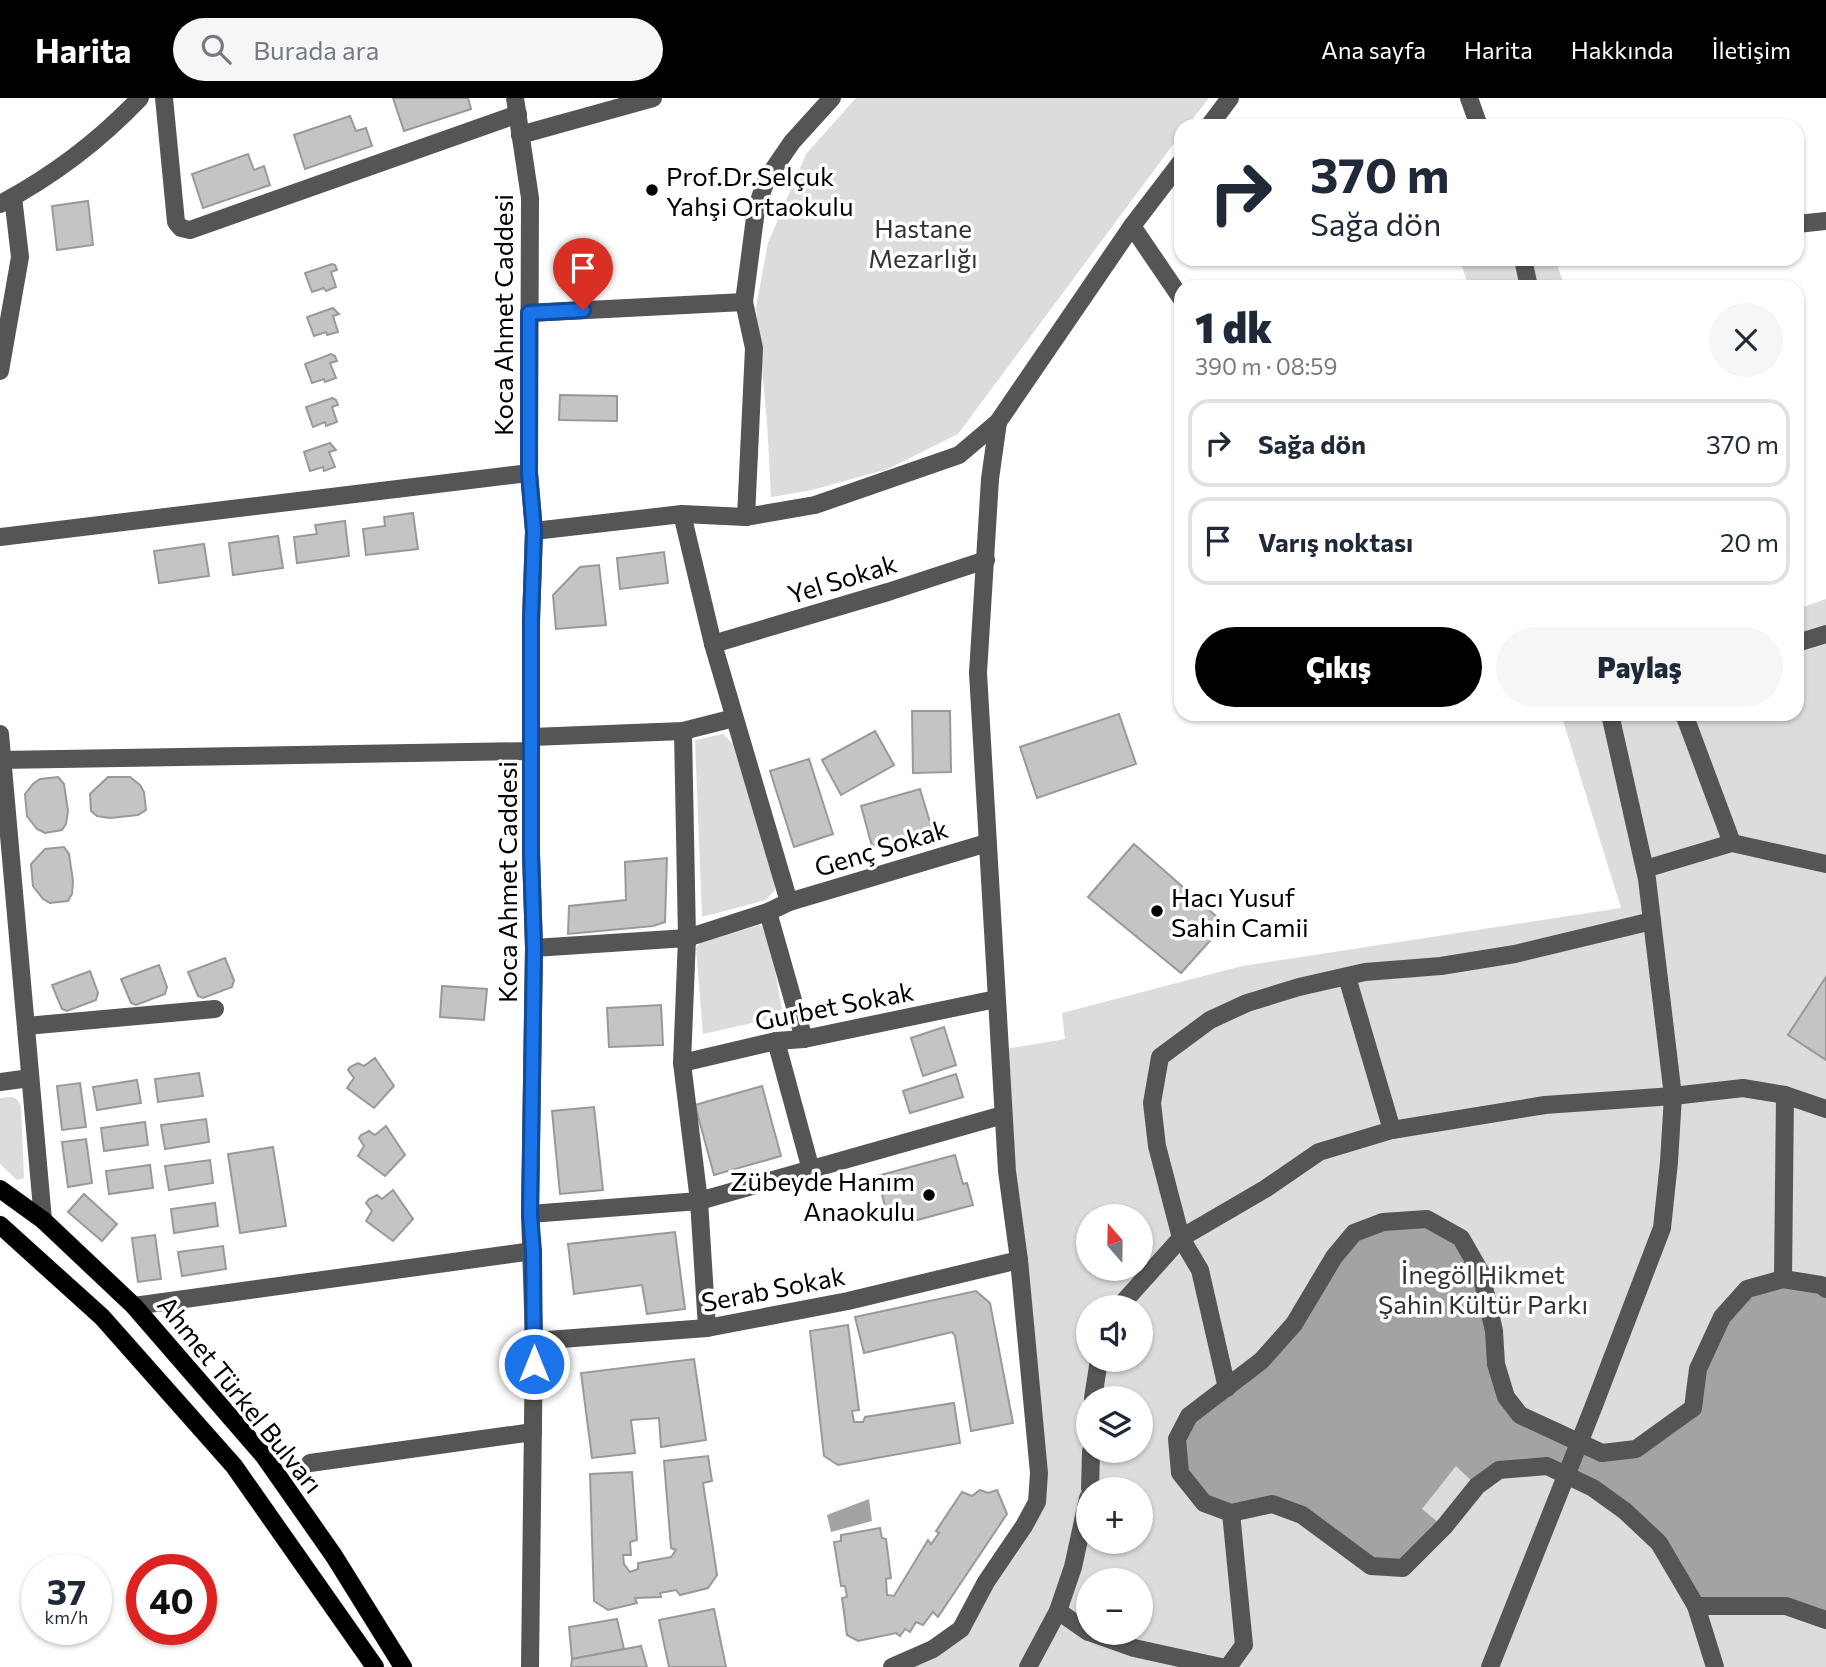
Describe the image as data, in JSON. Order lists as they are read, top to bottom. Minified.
{"streets":{"main road":["Ahmet Türkel Bulvarı"],"street":["Koca Ahmet Caddesi","Yel Sokak","Genç Sokak","Gurbet Sokak","Serab Sokak"]},"crossings":[["Koca Ahmet Caddesi","Genç Sokak"],["Koca Ahmet Caddesi","Serab Sokak"]],"parks":["Hastane Mezarlığı","İnegöl Hikmet Şahin Kültür Parkı"],"places":["Prof.Dr.Selçuk Yahşi Ortaokulu","Hacı Yusuf Sahin Camii","Zübeyde Hanım Anaokulu"],"north":"top","page":{"header":"Harita","search":"Burada ara","nav":["Ana sayfa","Harita","Hakkında","İletişim"],"turn":["370 m","Sağa dön"],"heading":["1 dk","390 m · 08:59"],"list":[{"name":"Sağa dön","value":"370 m"},{"name":"Varış noktası","value":"20 m"}],"buttons":["Çıkış","Paylaş"],"map_buttons":["+","−"],"speed":"37 km/h","limit":"40"}}
